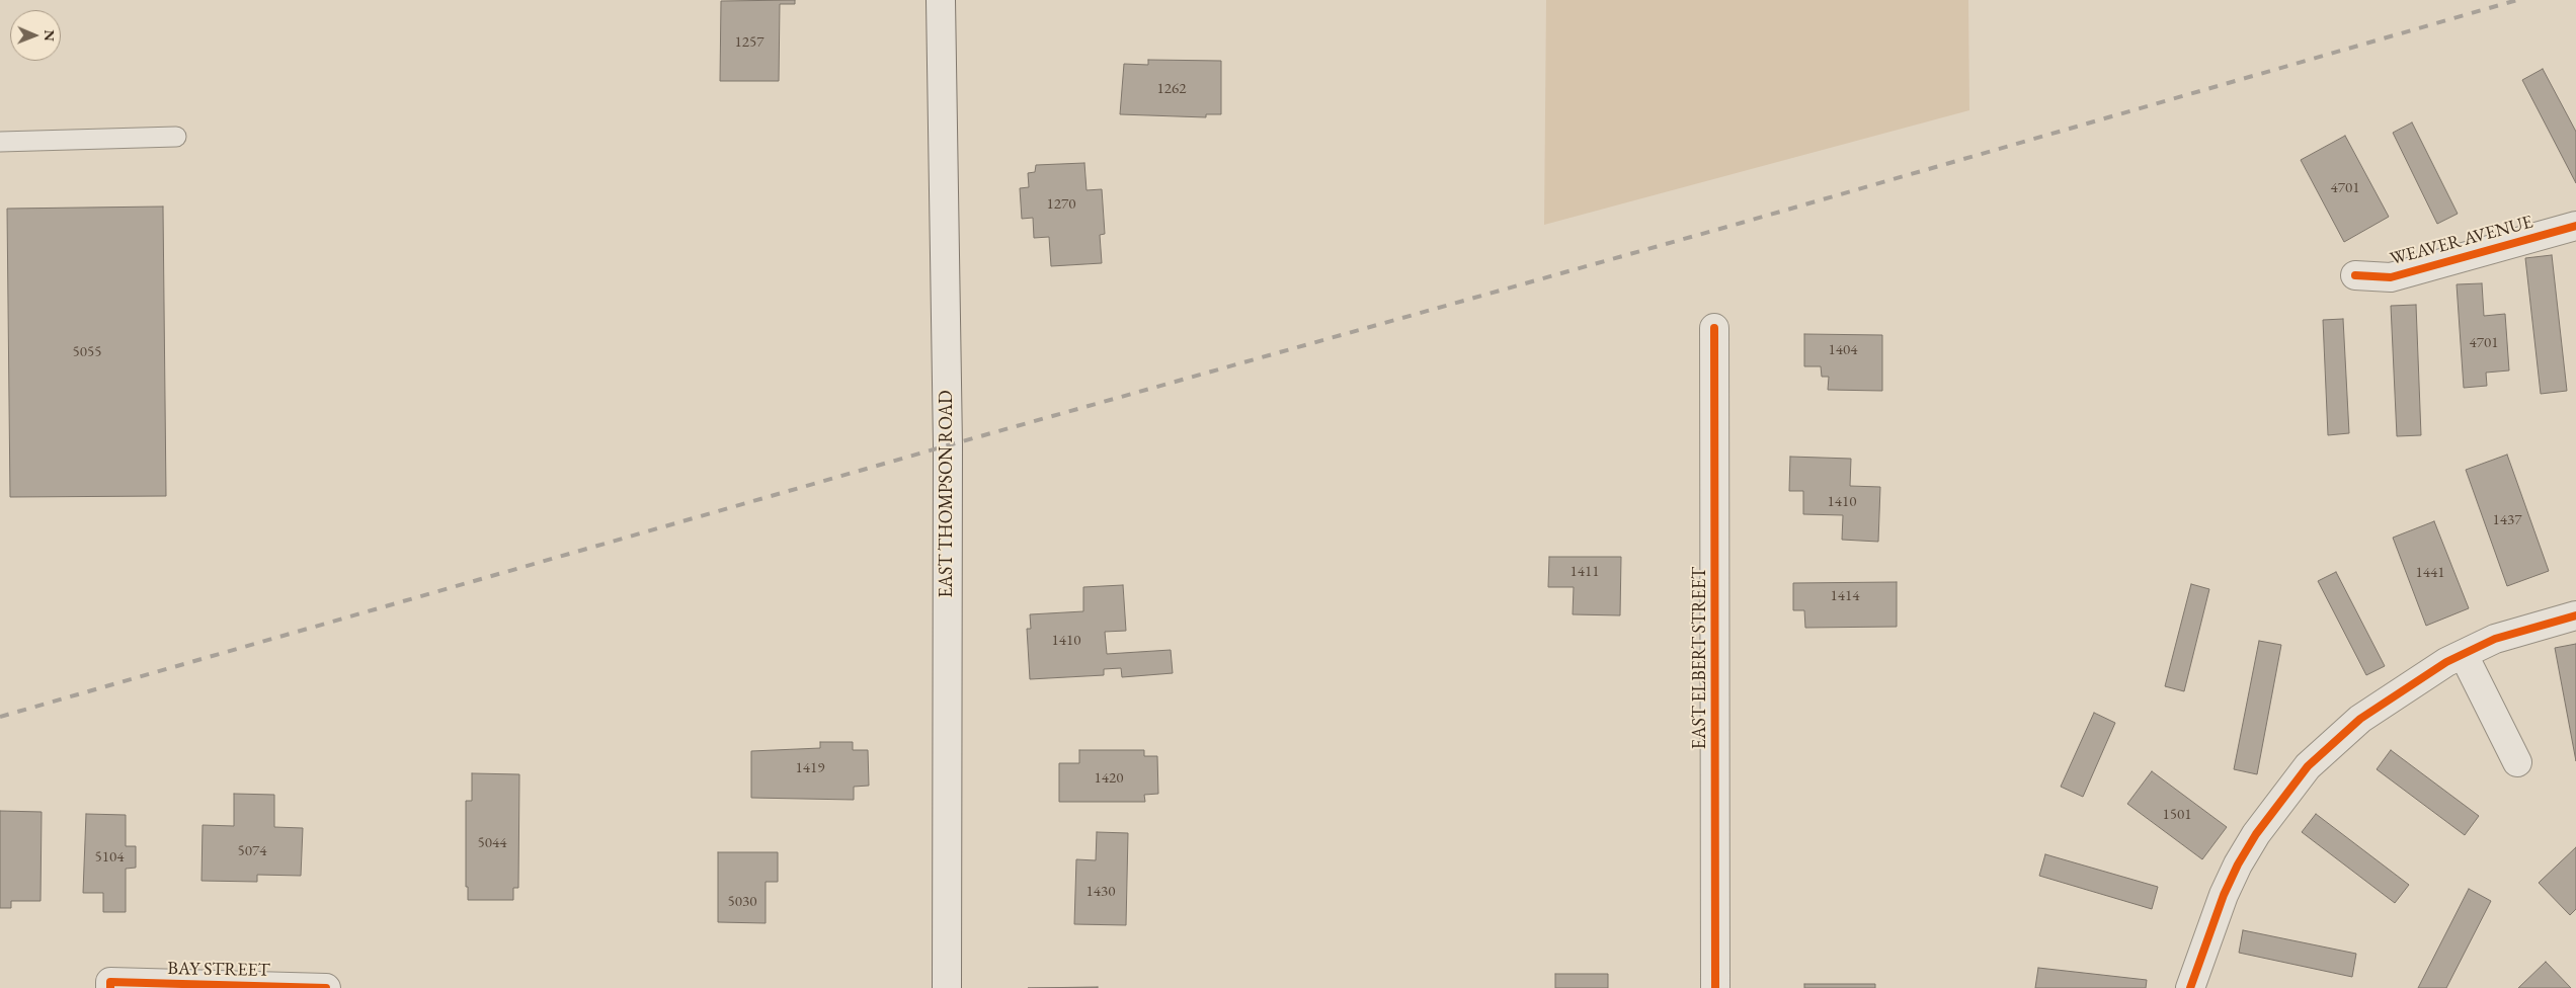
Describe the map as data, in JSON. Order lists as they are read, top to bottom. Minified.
{"streets":{"street":["WEAVER AVENUE","EAST THOMPSON ROAD","EAST ELBERT STREET","BAY STREET"]},"house_numbers":["1257","1262","4701","1270","4701","1404","5055","1410","1437","1411","1441","1414","1410","1419","1420","1501","5044","5074","5104","1430","5030"],"north":"right"}
